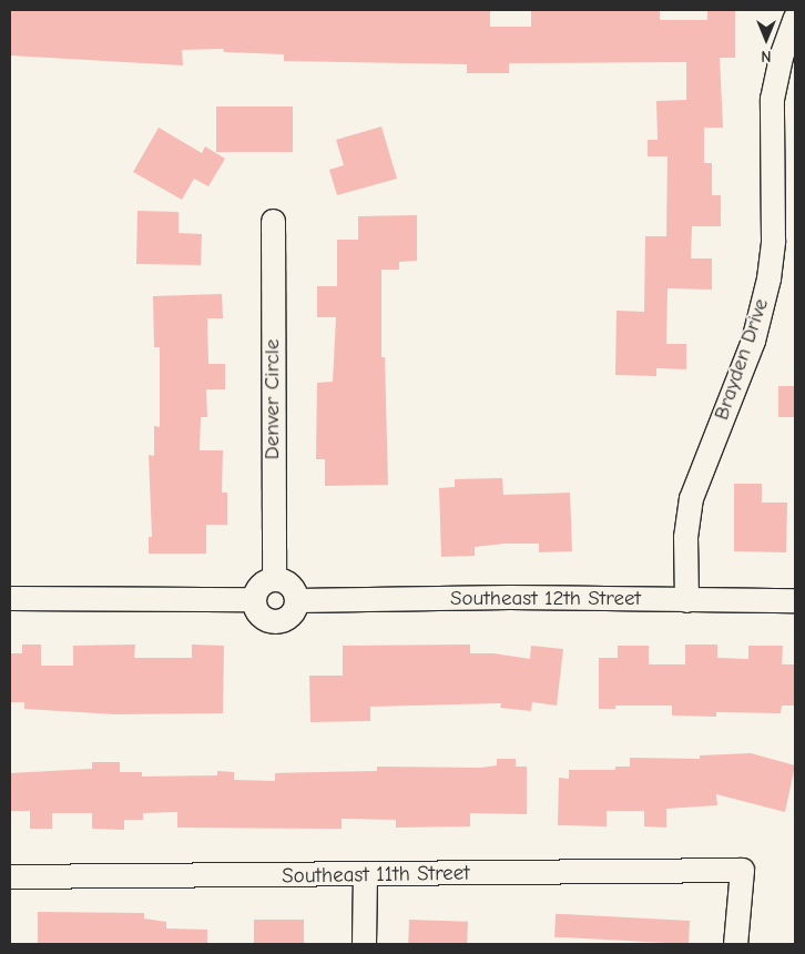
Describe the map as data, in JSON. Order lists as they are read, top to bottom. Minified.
{"streets":{"street":["Brayden Drive","Denver Circle","Southeast 12th Street","Southeast 11th Street"]},"crossings":[["Brayden Drive","Southeast 12th Street"],["Denver Circle","Southeast 12th Street"]],"north":"bottom"}
